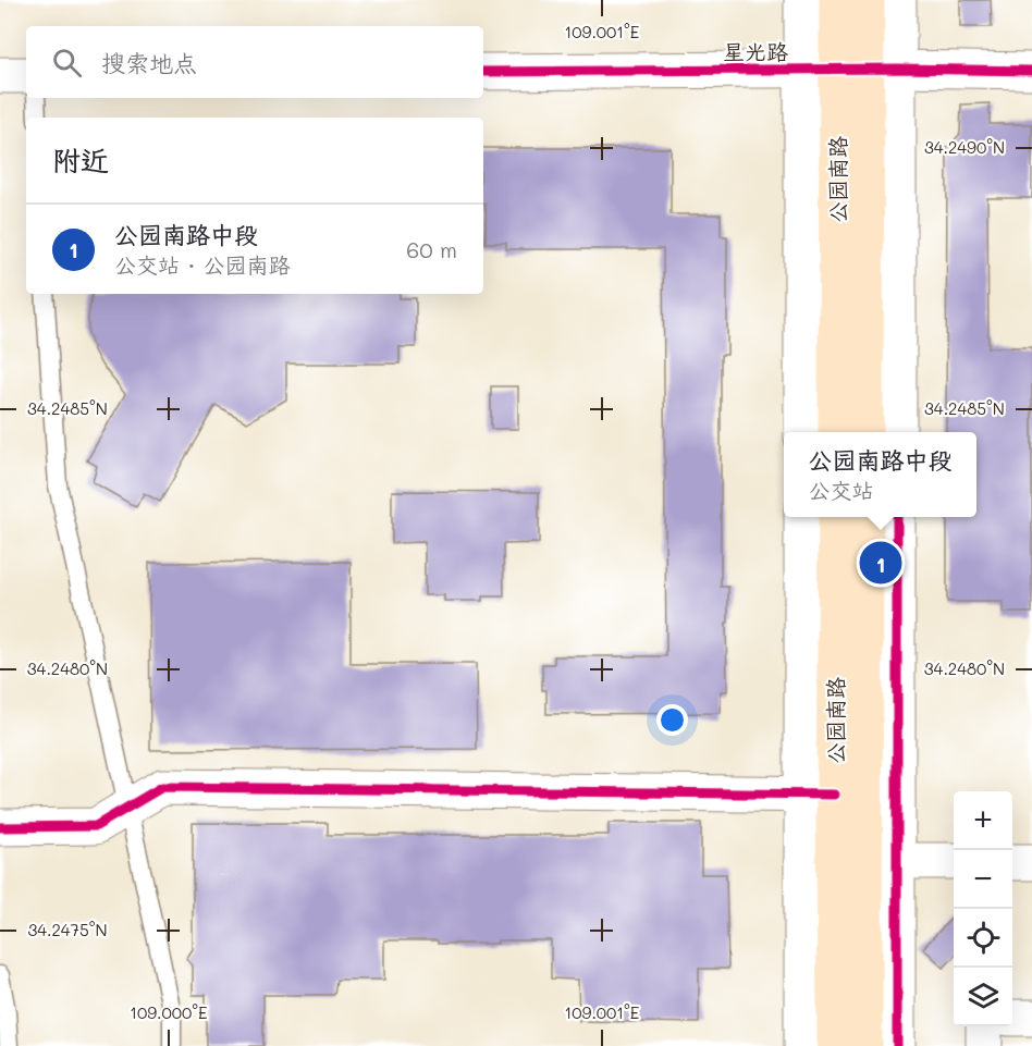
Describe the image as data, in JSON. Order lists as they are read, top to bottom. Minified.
{"streets":{"main road":["公园南路"],"street":["星光路"]},"crossings":[["星光路","公园南路"]],"page":{"search":"搜索地点","heading":"附近","list":[{"mark":"1","name":"公园南路中段","note":"公交站 · 公园南路","value":"60 m"}],"popup":["公园南路中段","公交站"],"pins":"1","map_buttons":["+","−"]},"coordinates":["109.001°E","34.2490°N","34.2485°N","34.2480°N","34.2475°N","109.000°E"]}
